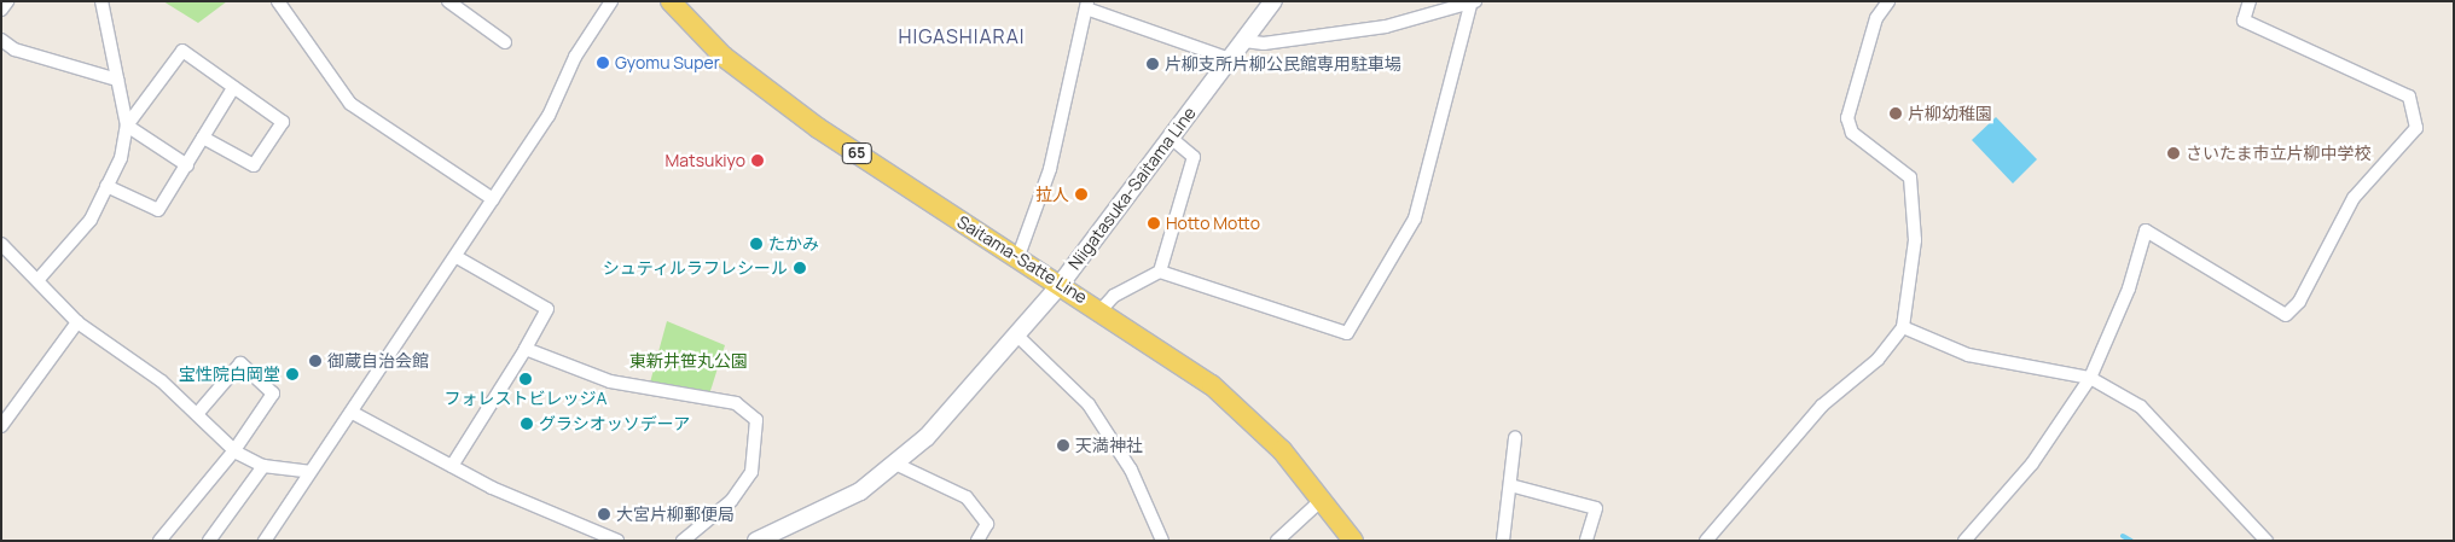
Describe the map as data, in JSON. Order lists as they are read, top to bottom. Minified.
{"streets":{"main road":["65","Niigatasuka-Saitama Line","Saitama-Satte Line"]},"crossings":[["Niigatasuka-Saitama Line","Saitama-Satte Line"]],"districts":["HIGASHIARAI"],"parks":["東新井笹丸公園"],"places":["Gyomu Super","片柳支所片柳公民館専用駐車場","片柳幼稚園","さいたま市立片柳中学校","Matsukiyo","拉人","Hotto Motto","たかみ","シュティルラフレシール","御蔵自治会館","宝性院白岡堂","フォレストビレッジA","グラシオッソデーア","天満神社","大宮片柳郵便局"]}
